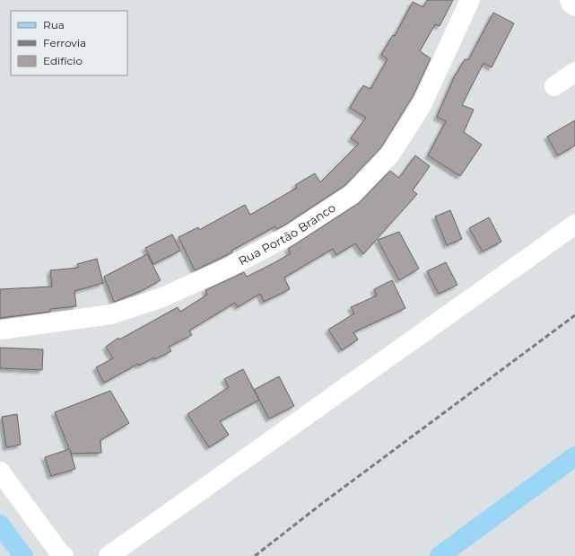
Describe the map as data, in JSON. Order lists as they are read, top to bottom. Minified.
{"streets":{"street":["Rua Portão Branco"]},"legend":["Rua","Ferrovia","Edifício"]}
